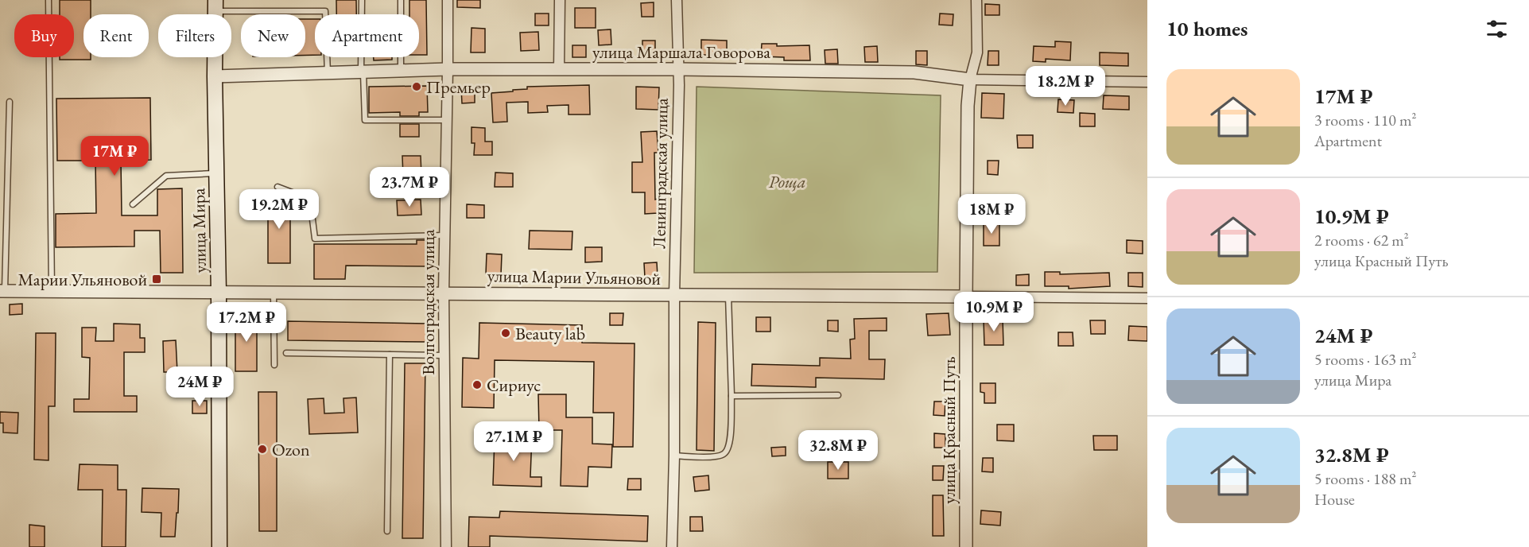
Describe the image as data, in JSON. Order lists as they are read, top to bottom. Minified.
{"streets":{"main road":["улица Мира"],"street":["улица Маршала Говорова","Ленинградская улица","улица Марии Ульяновой","Волгоградская улица","улица Красный Путь"]},"crossings":[["улица Маршала Говорова","Ленинградская улица"],["улица Маршала Говорова","улица Мира"],["улица Маршала Говорова","Волгоградская улица"],["улица Маршала Говорова","улица Красный Путь"],["Ленинградская улица","улица Марии Ульяновой"],["улица Мира","улица Марии Ульяновой"],["улица Марии Ульяновой","Волгоградская улица"],["улица Марии Ульяновой","улица Красный Путь"]],"parks":["Роща"],"places":{"other":["Премьер","Beauty lab","Сириус","Ozon"],"transit":["Марии Ульяновой"]},"page":{"heading":"10 homes","chip":["Buy","Rent","Filters","New","Apartment"],"list":[{"name":"17M ₽","note":"3 rooms · 110 m² · Apartment"},{"name":"10.9M ₽","note":"2 rooms · 62 m² · улица Красный Путь"},{"name":"24M ₽","note":"5 rooms · 163 m² · улица Мира"},{"name":"32.8M ₽","note":"5 rooms · 188 m² · House"}],"price":["18.2M ₽","17M ₽","23.7M ₽","19.2M ₽","18M ₽","10.9M ₽","17.2M ₽","24M ₽","27.1M ₽","32.8M ₽"]}}
